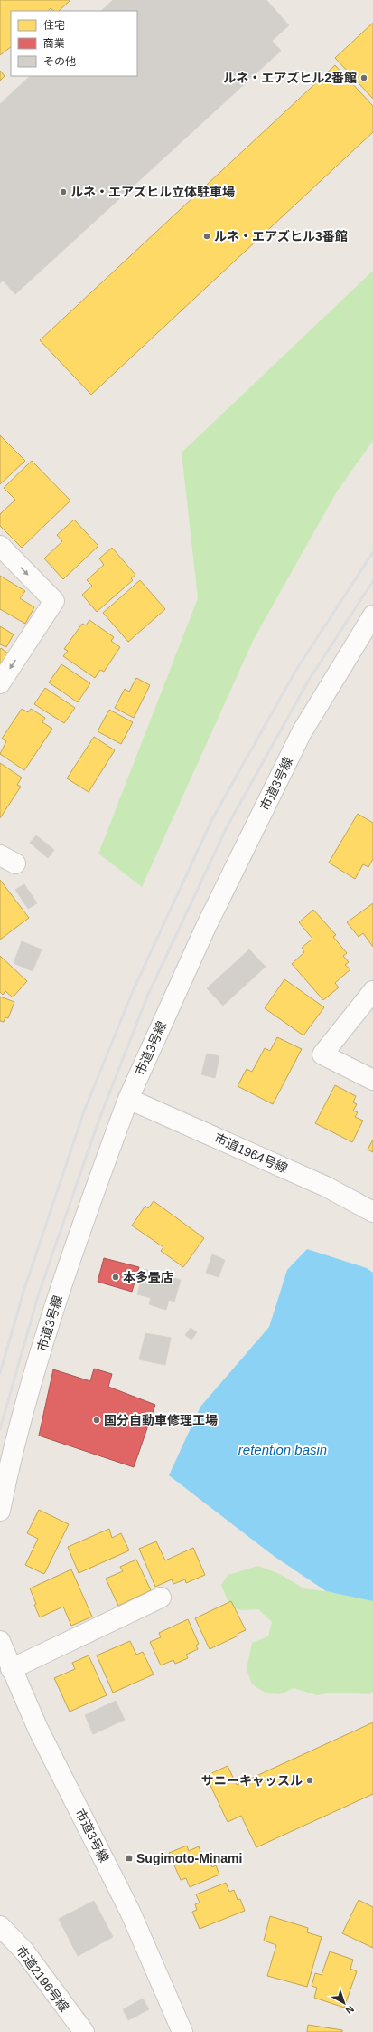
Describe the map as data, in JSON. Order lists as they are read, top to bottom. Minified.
{"streets":{"street":["市道3号線","市道1964号線","市道2196号線"]},"crossings":[["市道3号線","市道1964号線"]],"water":["retention basin"],"places":{"other":["ルネ・エアズヒル2番館","ルネ・エアズヒル立体駐車場","ルネ・エアズヒル3番館","本多畳店","国分自動車修理工場","サニーキャッスル"],"transit":["Sugimoto-Minami"]},"legend":["住宅","商業","その他"],"north":"bottom right"}
